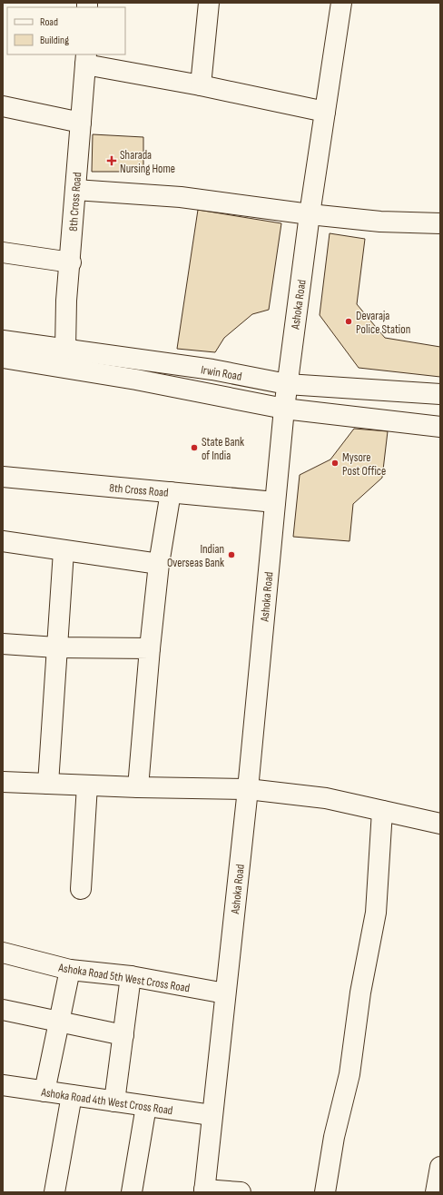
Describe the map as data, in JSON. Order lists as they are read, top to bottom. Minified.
{"streets":{"street":["8th Cross Road","Ashoka Road","Irwin Road","Ashoka Road 5th West Cross Road","Ashoka Road 4th West Cross Road"]},"crossings":[["8th Cross Road","Ashoka Road"],["8th Cross Road","Irwin Road"],["Ashoka Road","Irwin Road"],["Ashoka Road","Ashoka Road 5th West Cross Road"],["Ashoka Road","Ashoka Road 4th West Cross Road"]],"places":{"health":["Sharada Nursing Home"],"other":["Devaraja Police Station","State Bank of India","Mysore Post Office","Indian Overseas Bank"]},"legend":["Road","Building"]}
